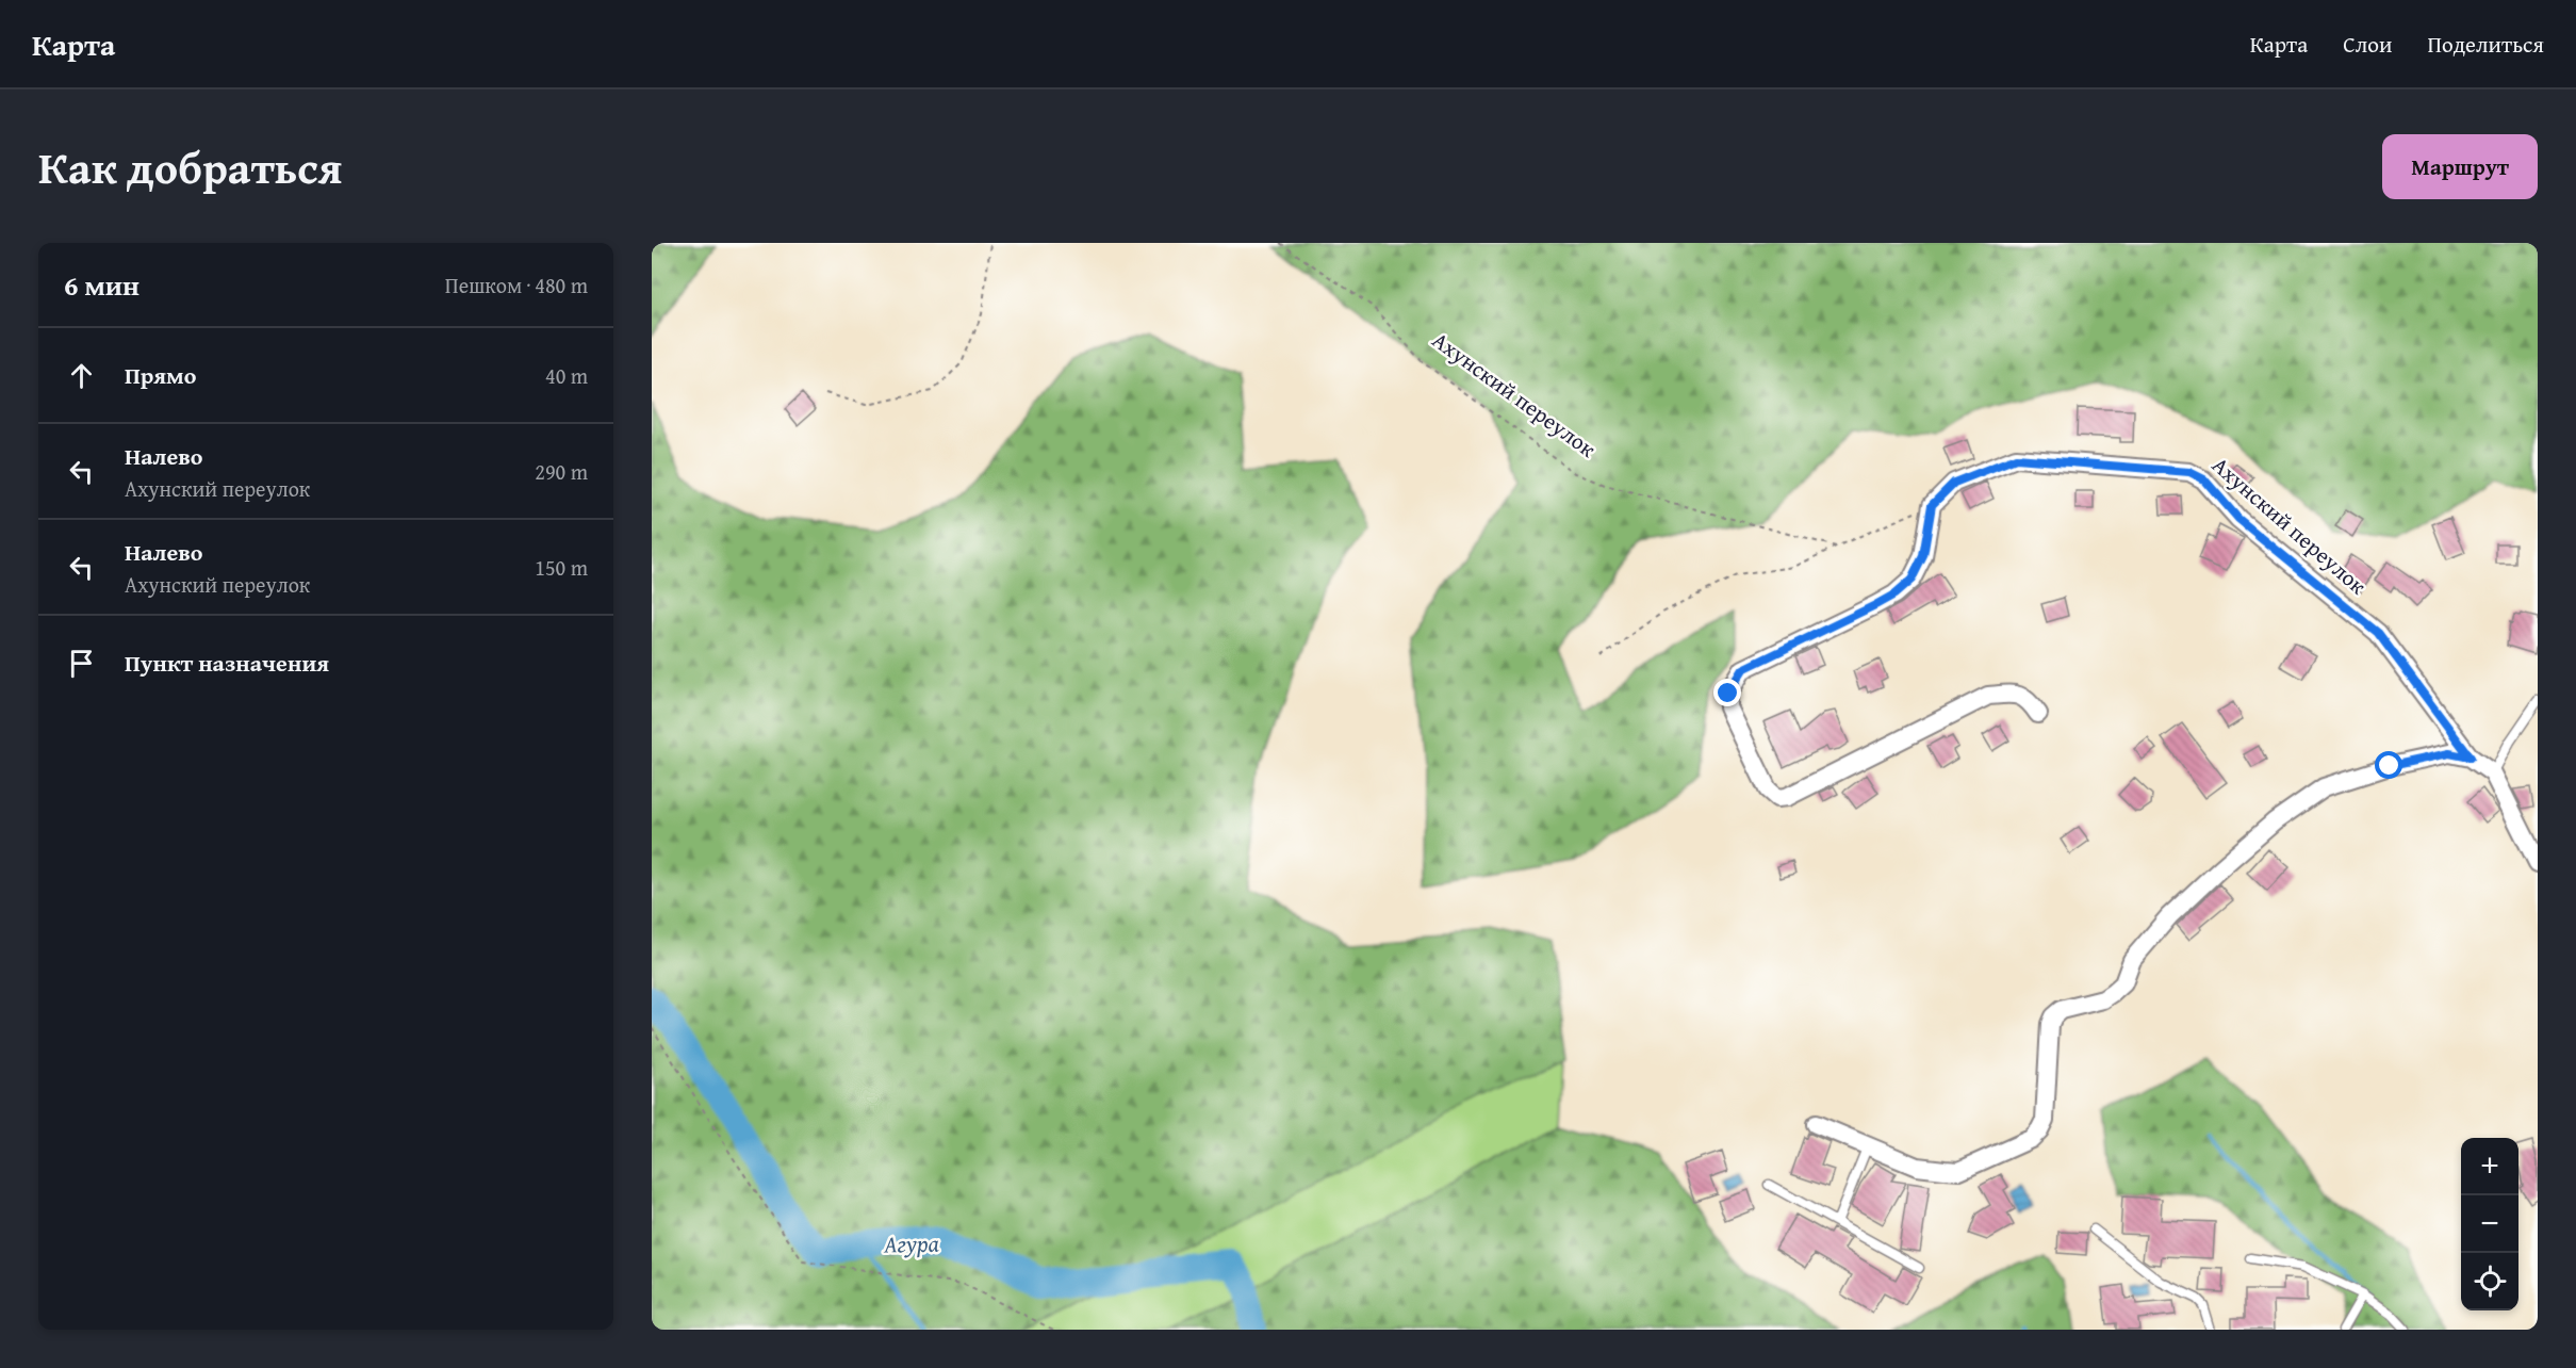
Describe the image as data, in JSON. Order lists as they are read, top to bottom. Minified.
{"streets":{"street":["Ахунский переулок"]},"water":["Агура"],"page":{"header":"Карта","nav":["Карта","Слои","Поделиться"],"title":"Как добраться","buttons":"Маршрут","heading":["6 мин","Пешком · 480 m"],"list":[["Прямо","40 m"],["Налево","Ахунский переулок","290 m"],["Налево","Ахунский переулок","150 m"],"Пункт назначения"],"map_buttons":["+","−"]}}
